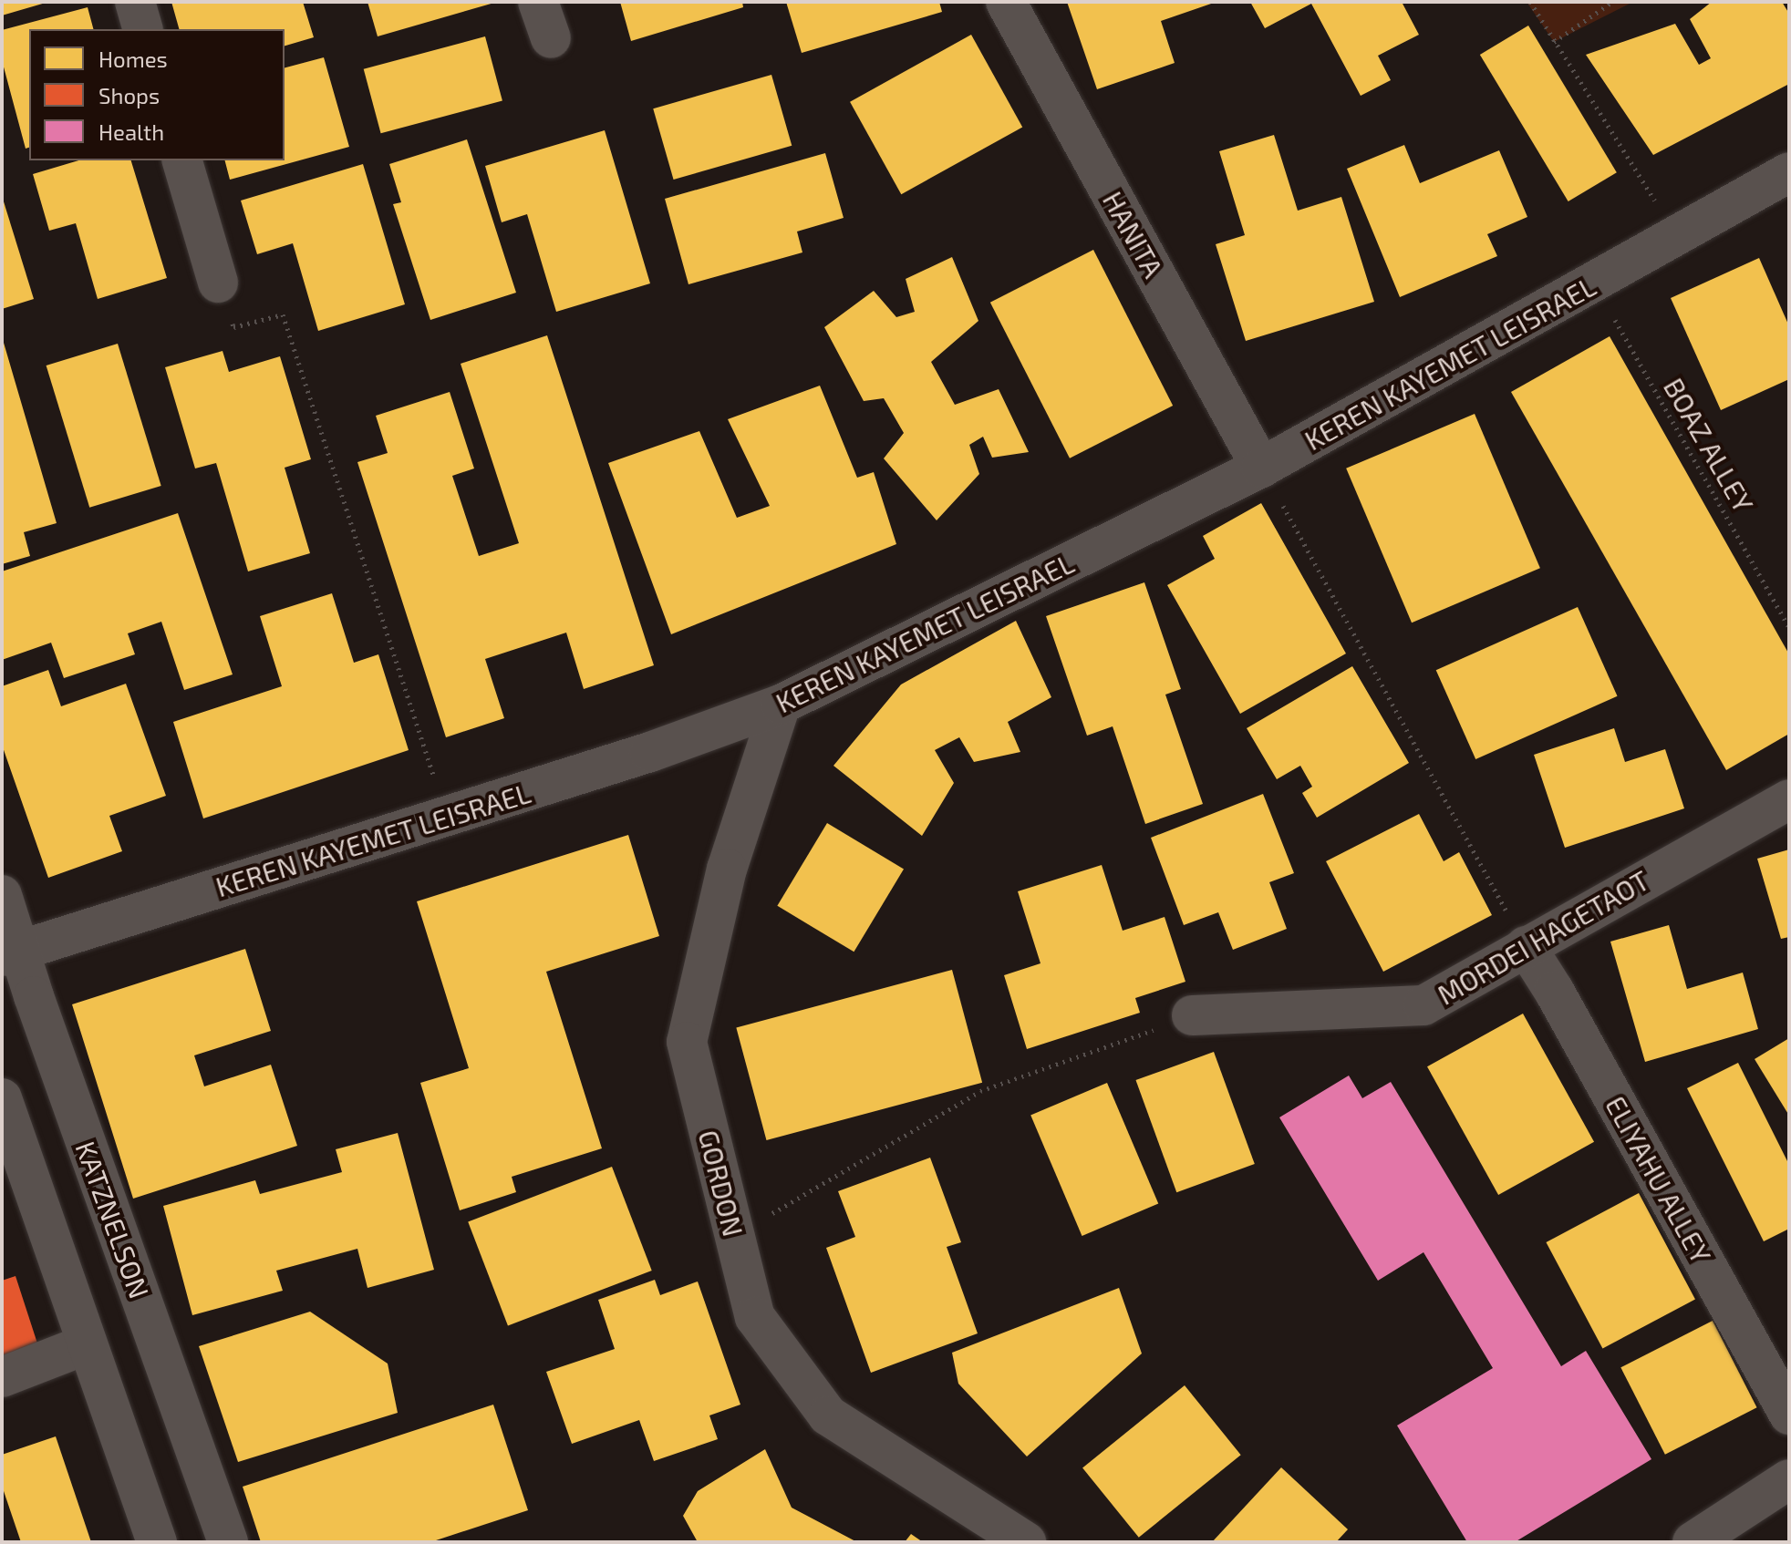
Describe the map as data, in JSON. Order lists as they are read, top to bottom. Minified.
{"streets":{"street":["HANITA","KEREN KAYEMET LEISRAEL","MORDEI HAGETAOT","ELIYAHU ALLEY","GORDON","KATZNELSON"],"path":["BOAZ ALLEY"]},"crossings":[["HANITA","KEREN KAYEMET LEISRAEL"],["KEREN KAYEMET LEISRAEL","BOAZ ALLEY"],["KEREN KAYEMET LEISRAEL","GORDON"],["KEREN KAYEMET LEISRAEL","KATZNELSON"],["MORDEI HAGETAOT","ELIYAHU ALLEY"]],"legend":["Homes","Shops","Health"]}
